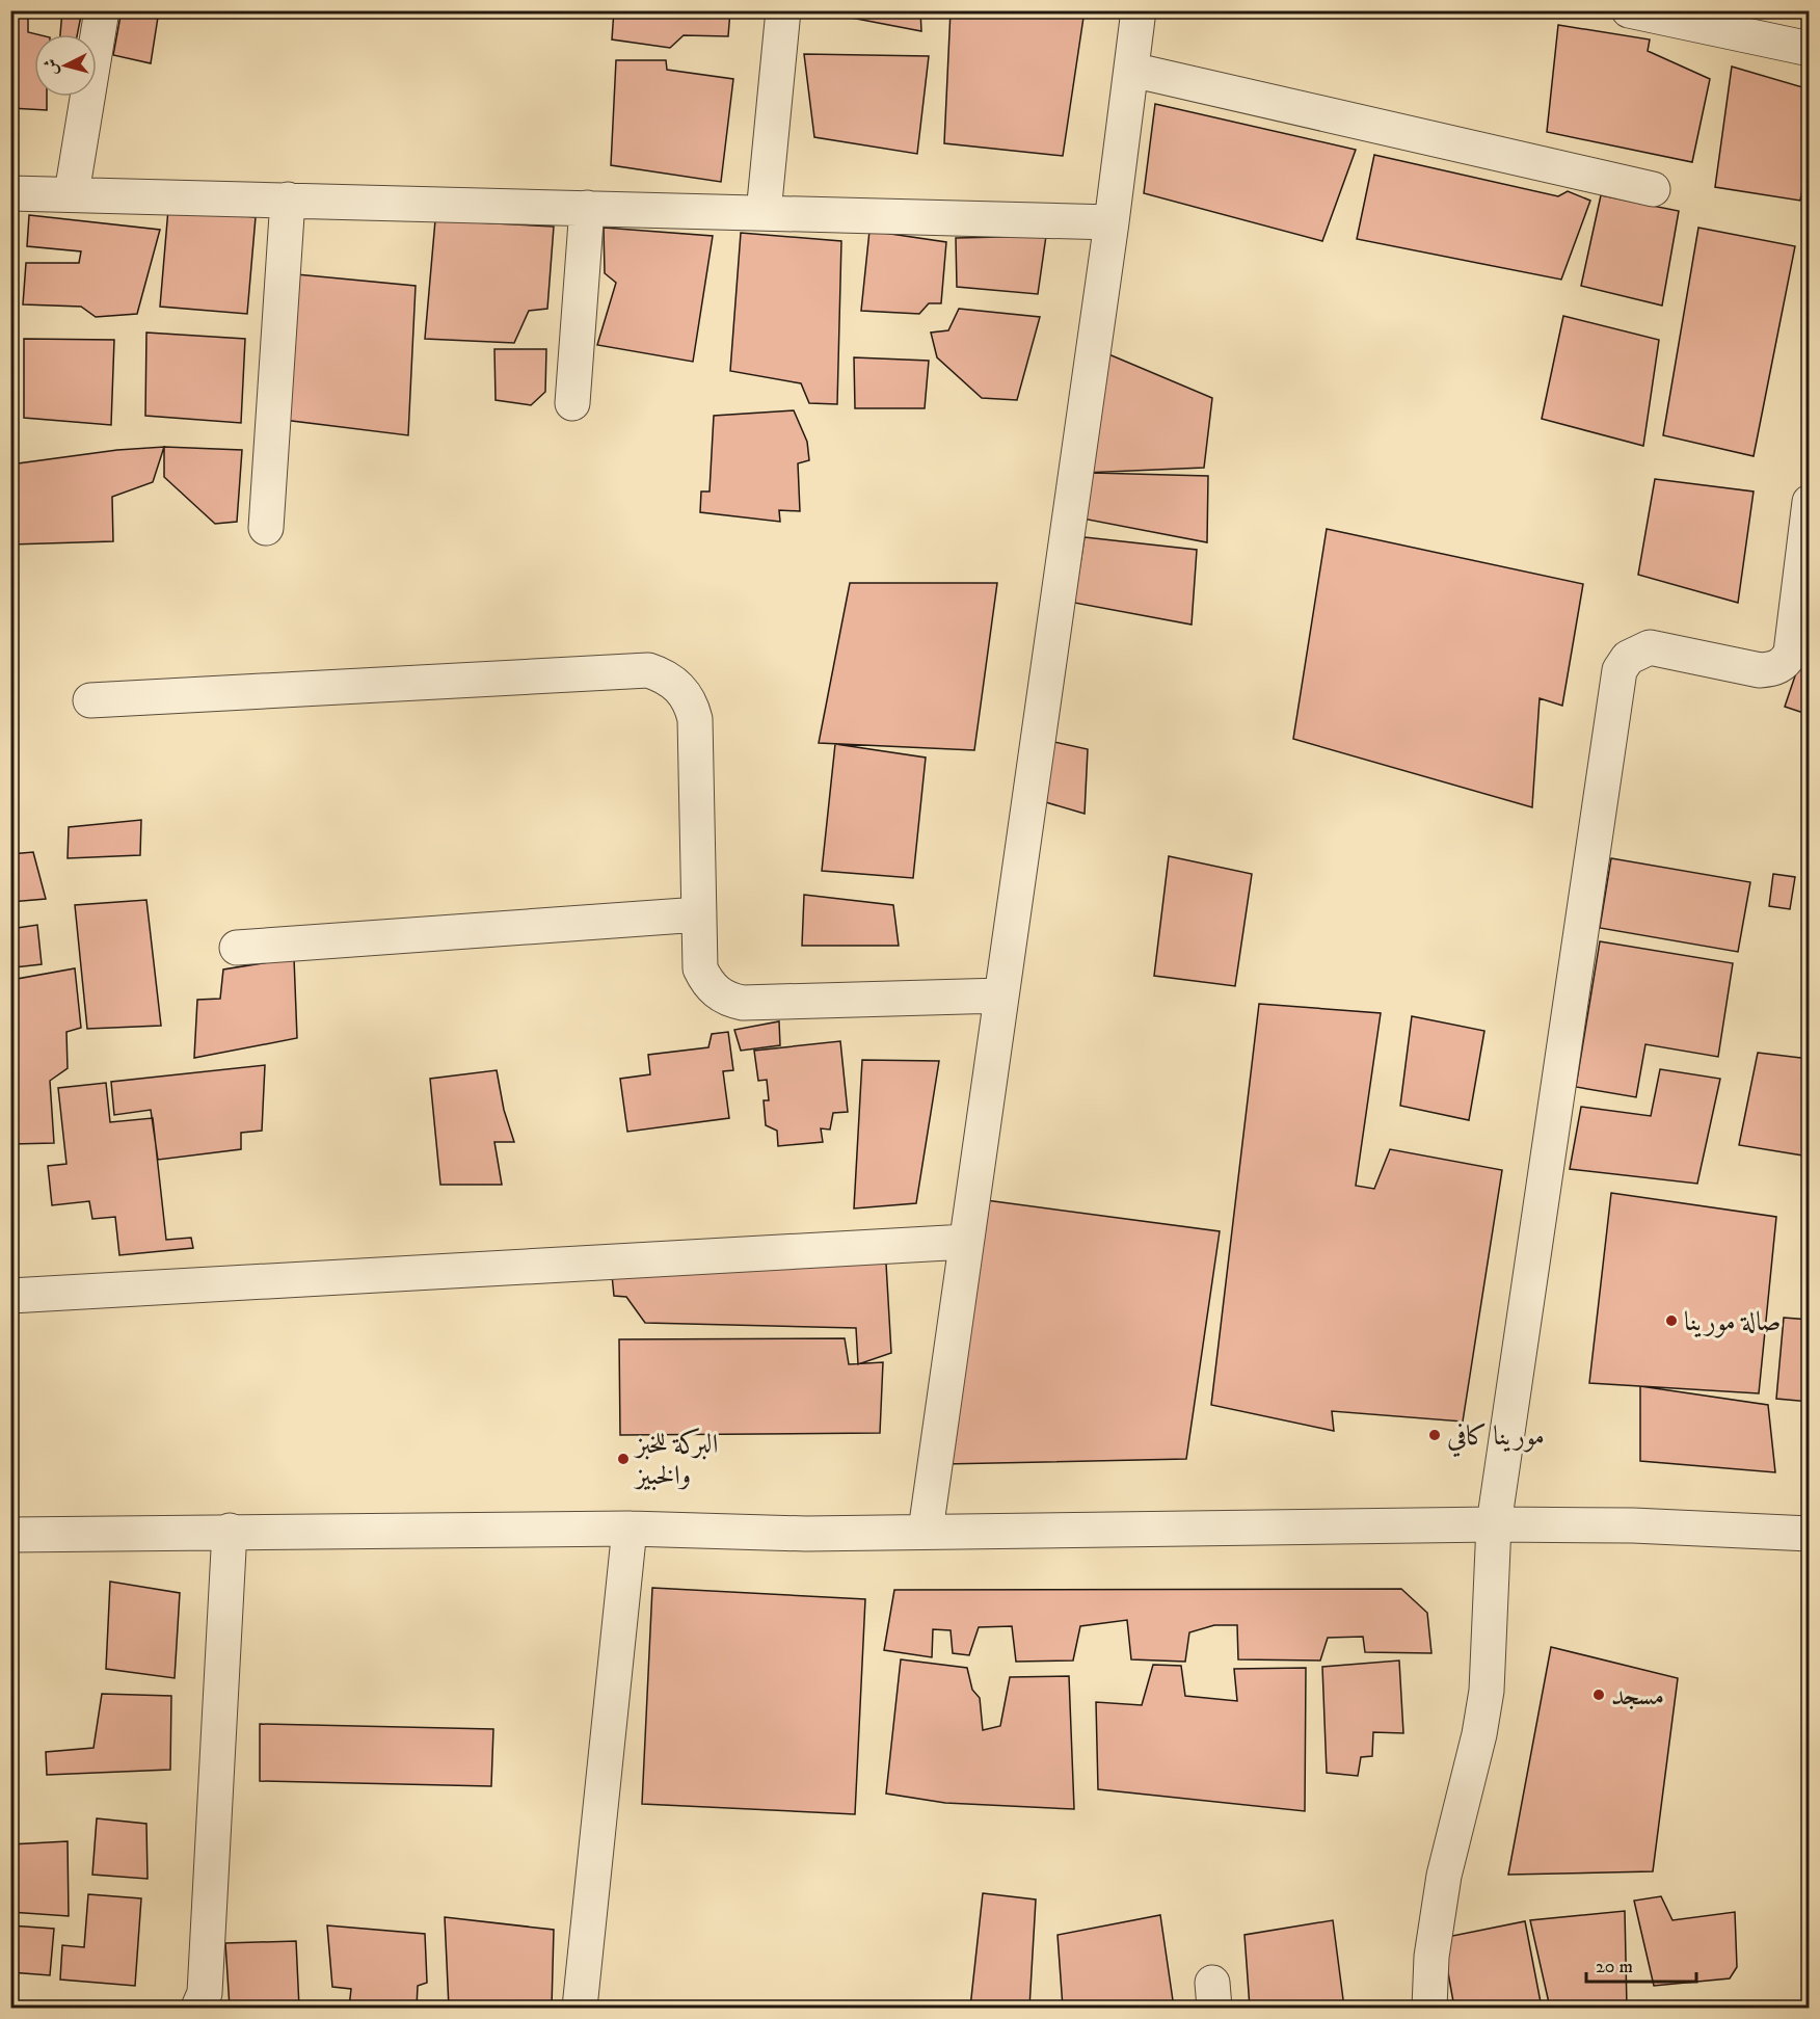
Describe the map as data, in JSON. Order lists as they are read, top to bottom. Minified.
{"places":["صالة مورينا","مورينا كافي","البركة للخبز والخبيز","مسجد"],"scale_bar":"20 m","north":"left"}
